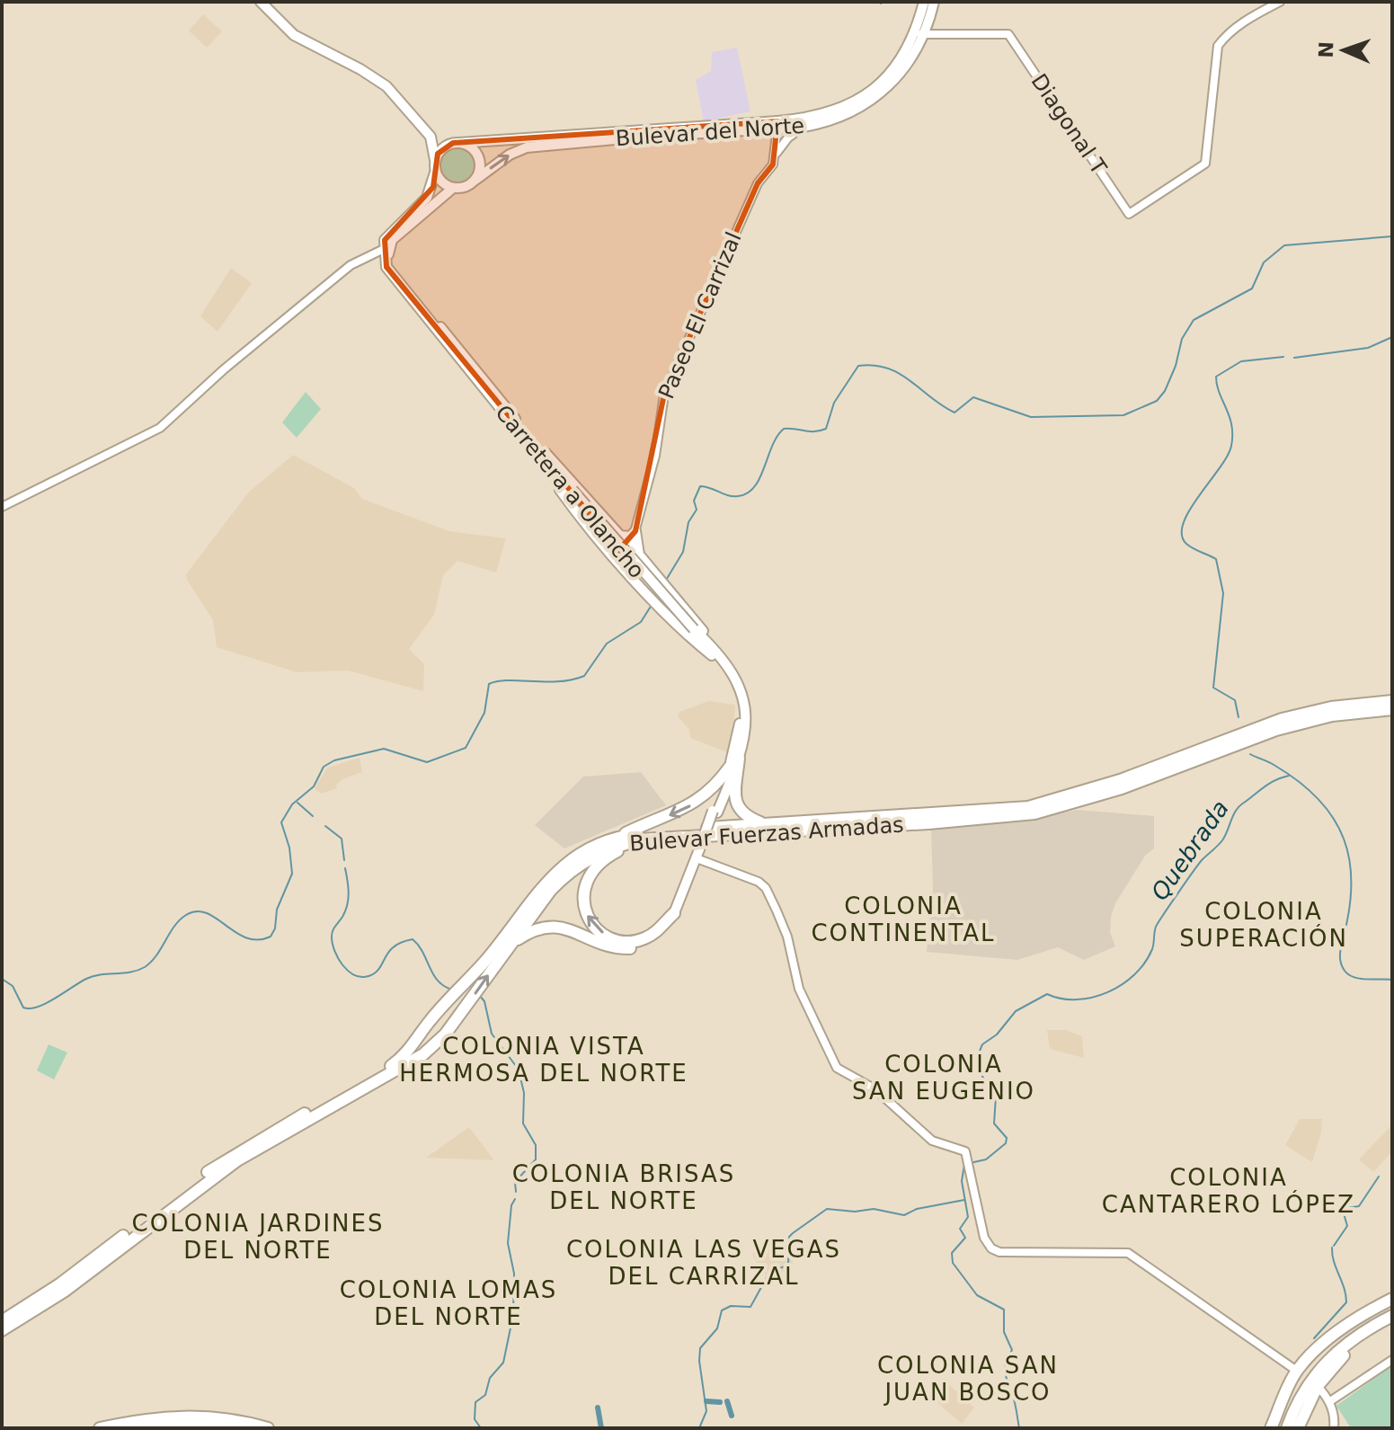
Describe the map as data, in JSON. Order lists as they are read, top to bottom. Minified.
{"streets":{"highway":["Bulevar Fuerzas Armadas"],"main road":["Bulevar del Norte","Carretera a Olancho"],"street":["Diagonal T","Paseo El Carrizal"]},"crossings":[["Diagonal T","Bulevar del Norte"],["Bulevar del Norte","Paseo El Carrizal"],["Bulevar del Norte","Carretera a Olancho"]],"districts":["COLONIA CONTINENTAL","COLONIA SUPERACIÓN","COLONIA VISTA HERMOSA DEL NORTE","COLONIA SAN EUGENIO","COLONIA BRISAS DEL NORTE","COLONIA CANTARERO LÓPEZ","COLONIA JARDINES DEL NORTE","COLONIA LAS VEGAS DEL CARRIZAL","COLONIA LOMAS DEL NORTE","COLONIA SAN JUAN BOSCO"],"water":["Quebrada"],"north":"left"}
